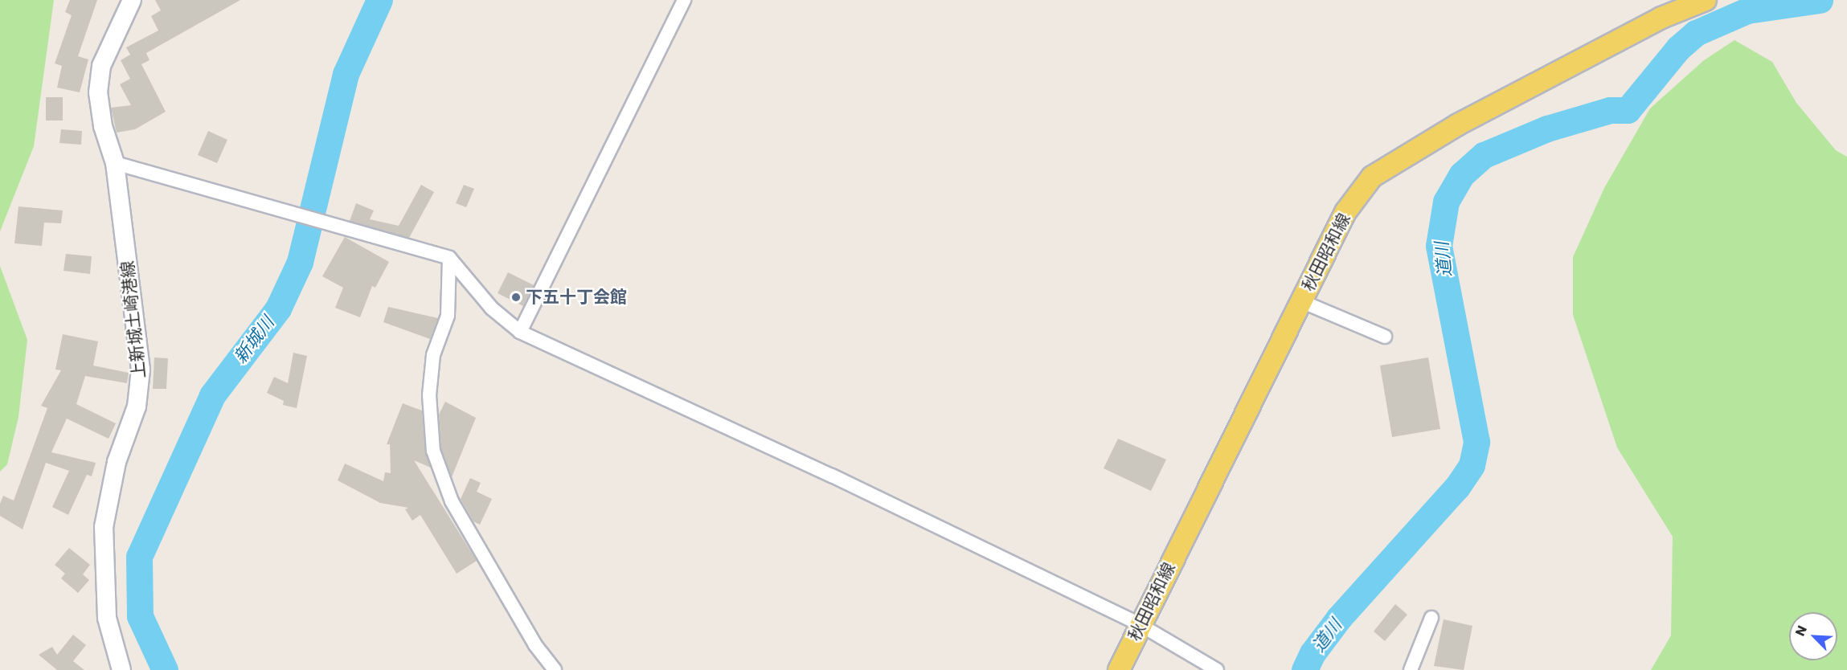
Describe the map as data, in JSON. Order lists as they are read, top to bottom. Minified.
{"streets":{"main road":["秋田昭和線","上新城土崎港線"]},"water":["道川","新城川"],"places":["下五十丁会館"],"north":"top left"}
